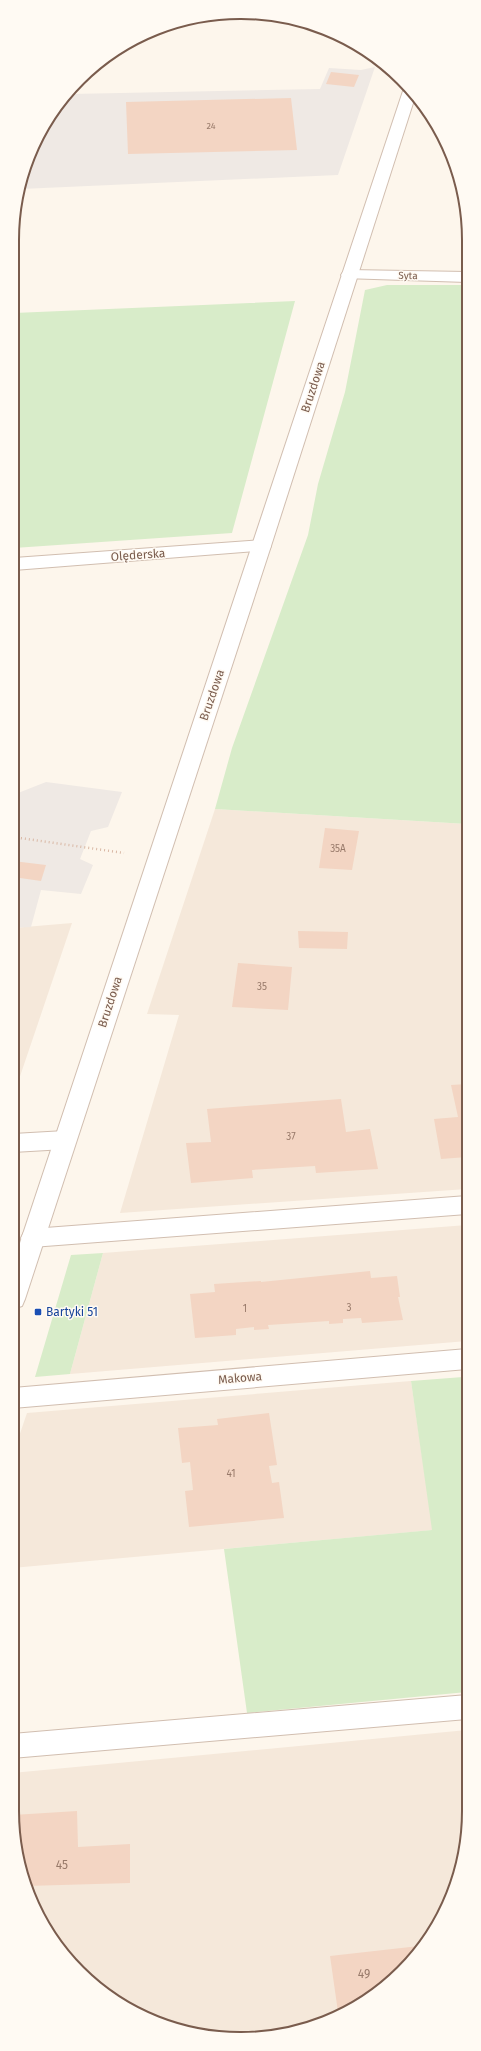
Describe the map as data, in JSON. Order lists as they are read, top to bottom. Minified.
{"streets":{"street":["Syta","Bruzdowa","Olęderska","Makowa"]},"crossings":[["Syta","Bruzdowa"],["Bruzdowa","Olęderska"]],"places":{"transit":["Bartyki 51"]},"house_numbers":["24","35A","35","37","3","1","41","45","49"]}
